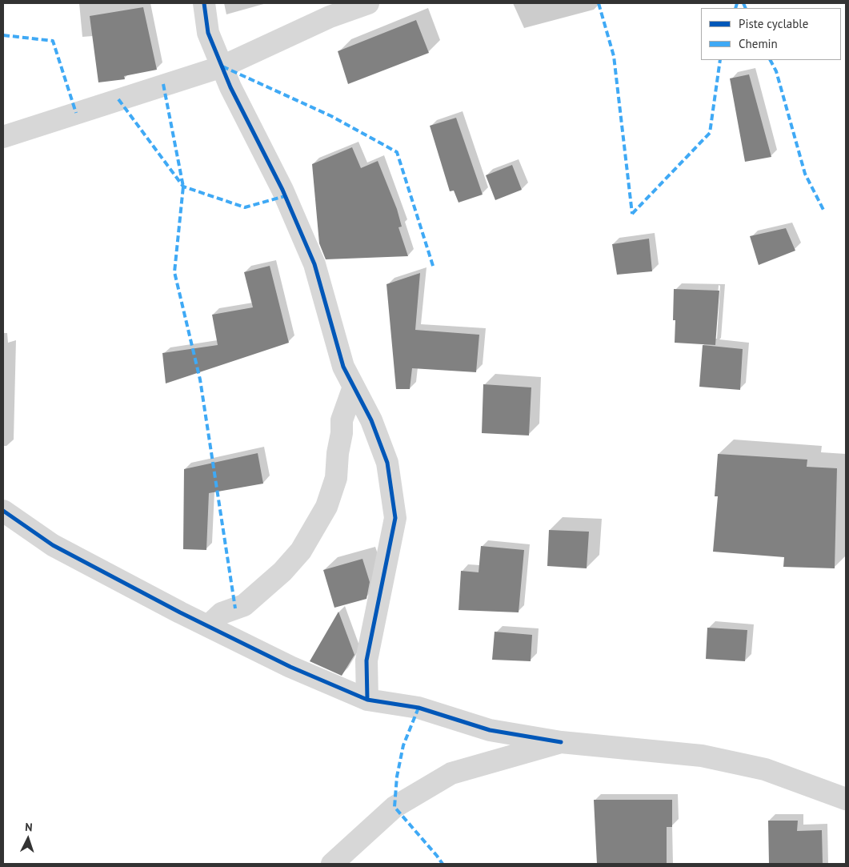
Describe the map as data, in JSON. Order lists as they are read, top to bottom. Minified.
{"legend":["Piste cyclable","Chemin"],"north":"top"}
